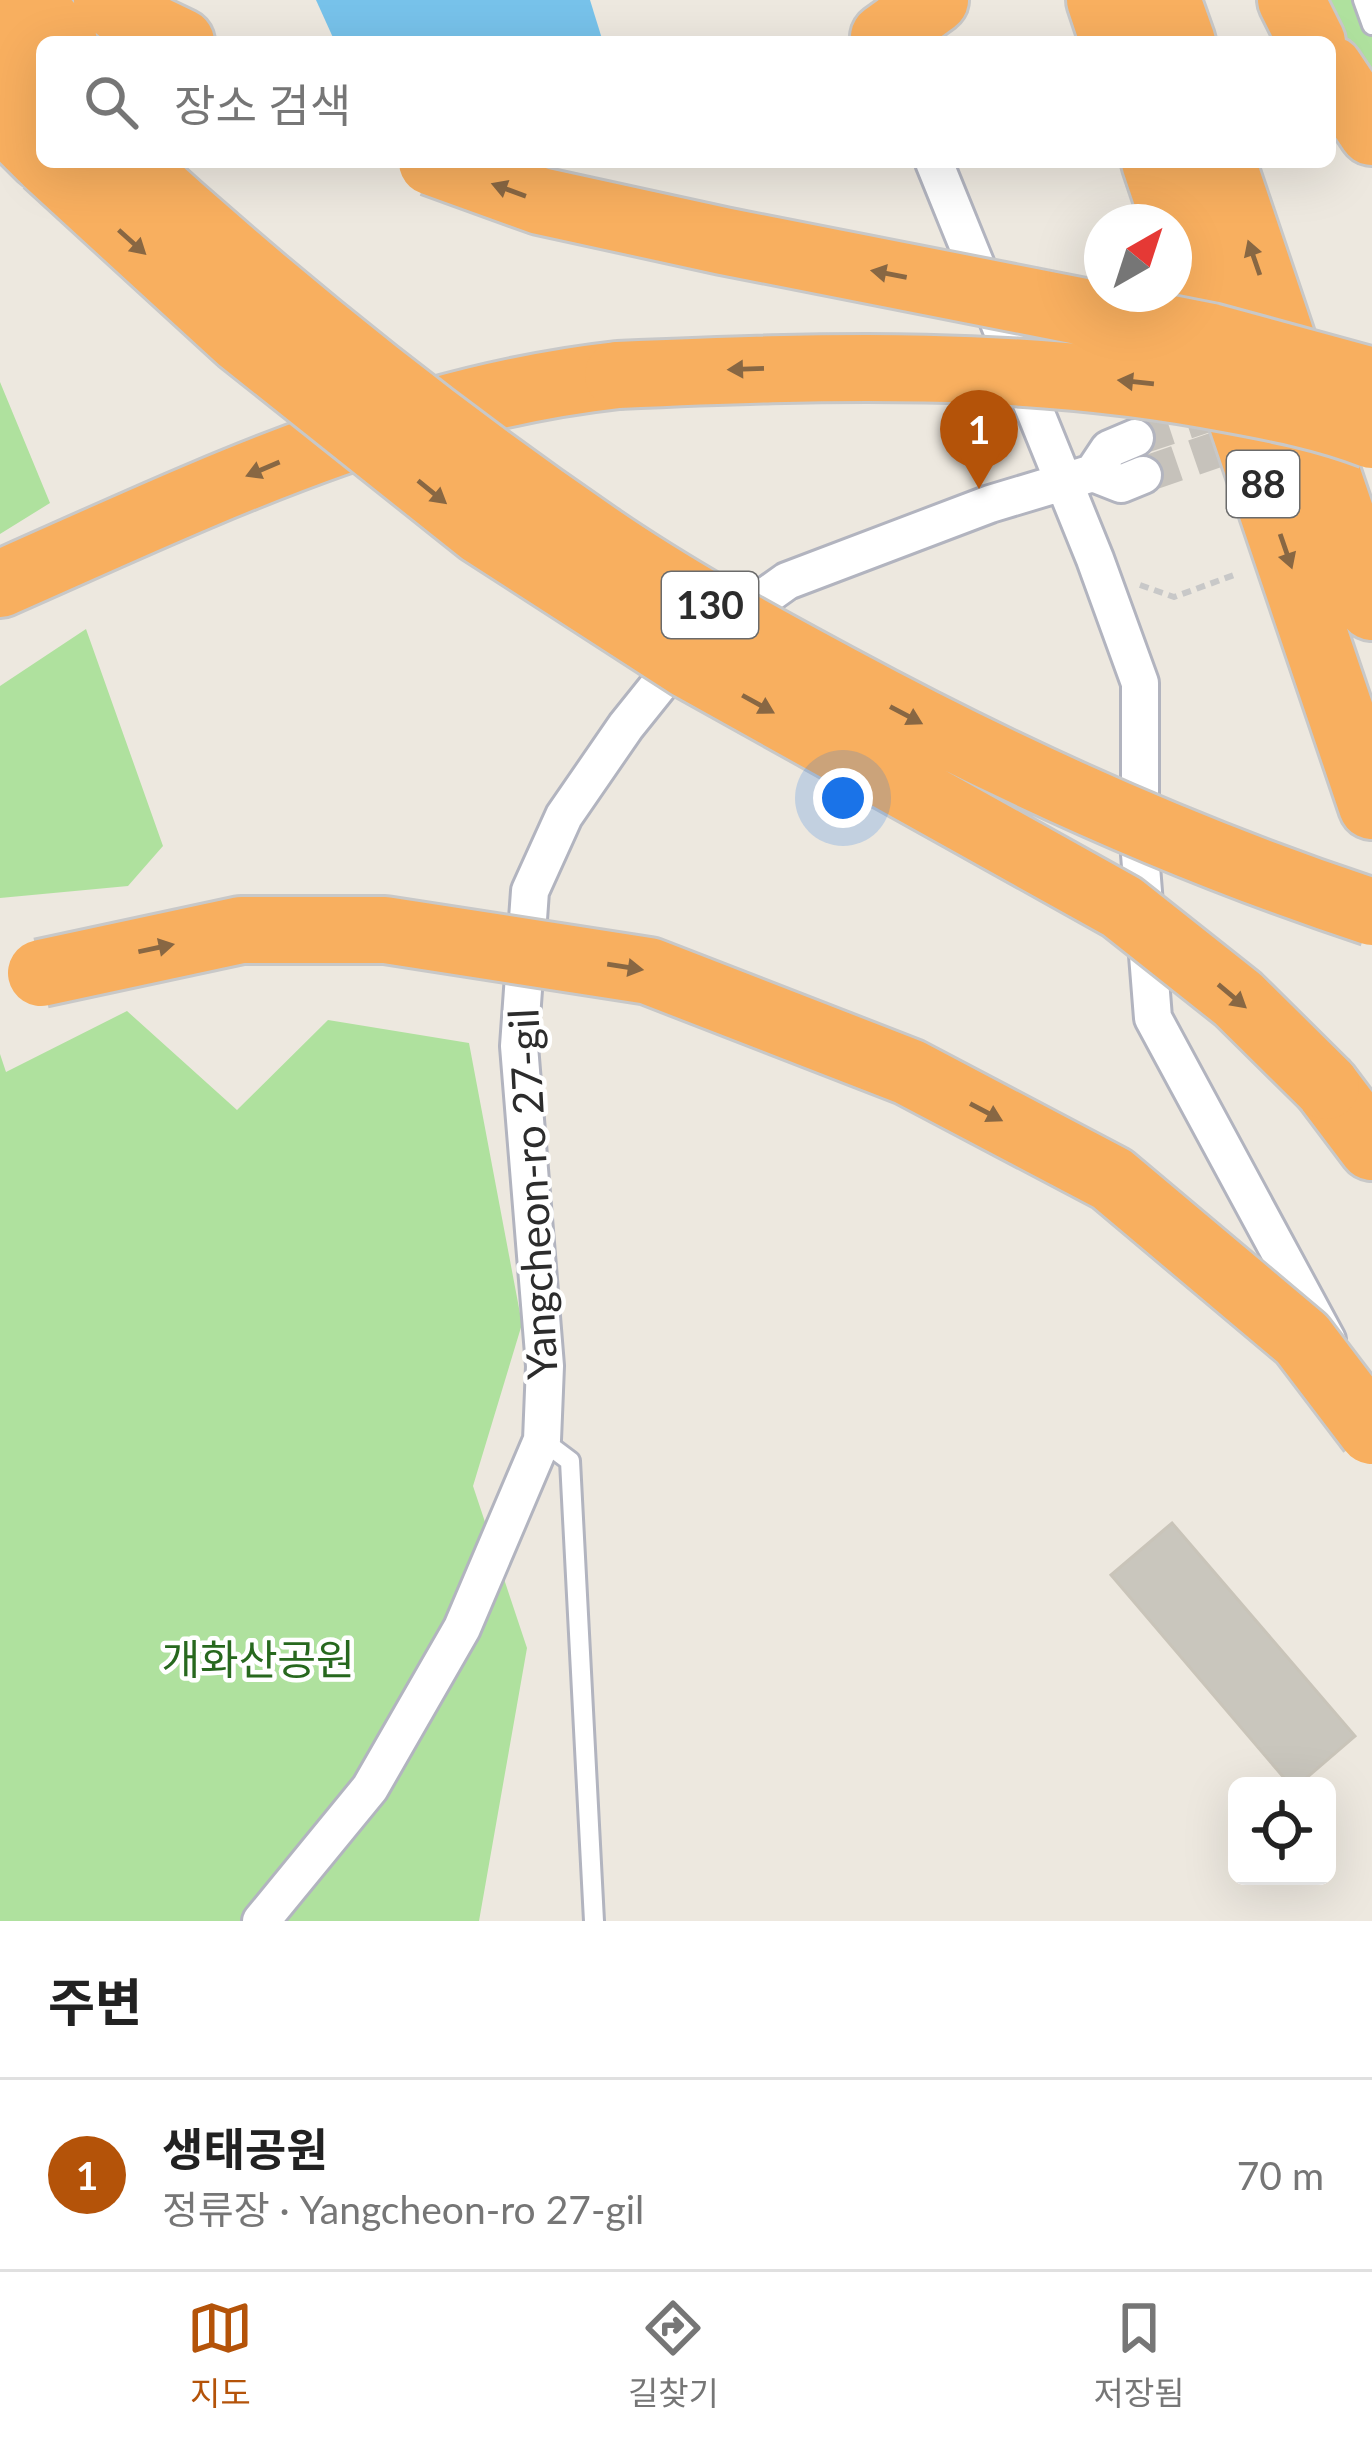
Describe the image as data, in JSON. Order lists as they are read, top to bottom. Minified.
{"streets":{"highway":["88","130"],"street":["Yangcheon-ro 27-gil"]},"parks":["개화산공원"],"north":"top right","page":{"search":"장소 검색","pins":"1","heading":"주변","list":[{"mark":"1","name":"생태공원","note":"정류장 · Yangcheon-ro 27-gil","value":"70 m"}],"nav":["지도","길찾기","저장됨"]}}
